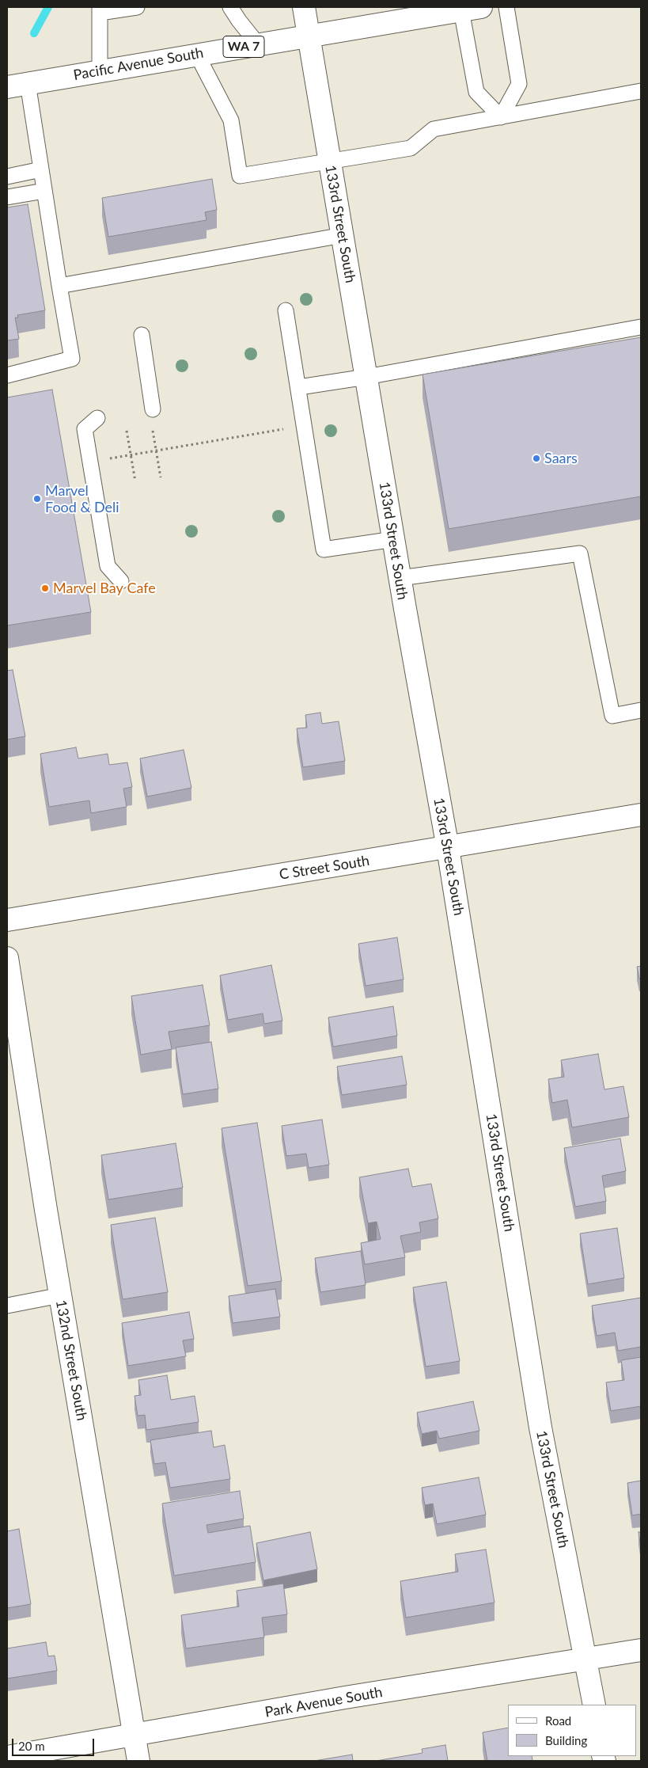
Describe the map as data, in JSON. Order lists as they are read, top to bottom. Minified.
{"streets":{"street":["WA 7","Pacific Avenue South","133rd Street South","C Street South","132nd Street South","Park Avenue South"]},"crossings":[["Pacific Avenue South","133rd Street South"],["133rd Street South","C Street South"],["133rd Street South","Park Avenue South"],["132nd Street South","Park Avenue South"]],"places":["Saars","Marvel Food & Deli","Marvel Bay Cafe"],"legend":["Road","Building"],"scale_bar":"20 m"}
